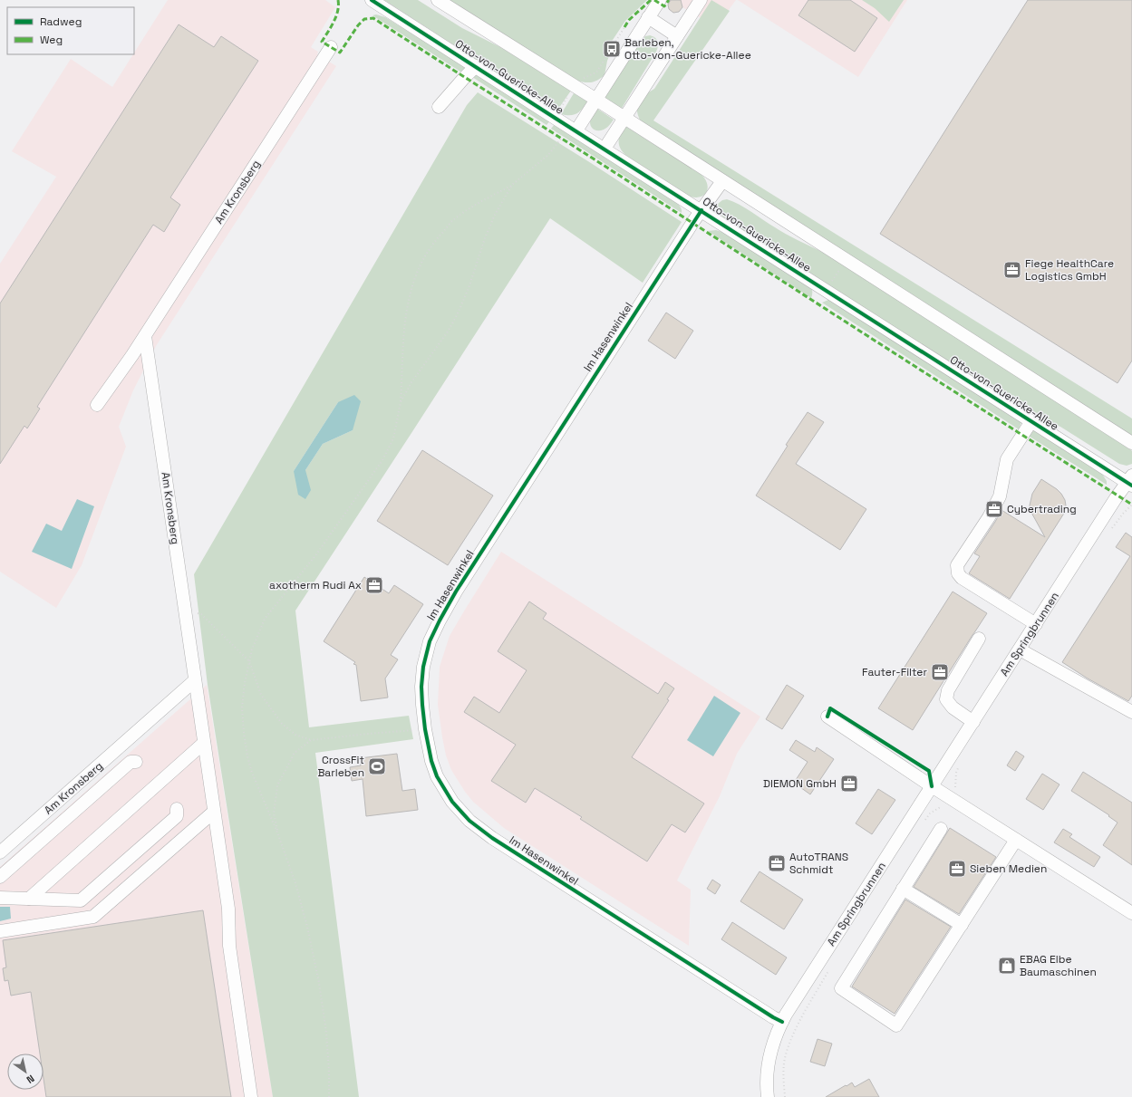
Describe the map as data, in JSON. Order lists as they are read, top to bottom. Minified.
{"streets":{"street":["Otto-von-Guericke-Allee","Am Kronsberg","Im Hasenwinkel","Am Springbrunnen"]},"crossings":[["Otto-von-Guericke-Allee","Im Hasenwinkel"],["Otto-von-Guericke-Allee","Am Springbrunnen"],["Im Hasenwinkel","Am Springbrunnen"]],"places":{"bus stop":["Barleben, Otto-von-Guericke-Allee"],"office":["Fiege HealthCare Logistics GmbH","Cybertrading","axotherm Rudi Ax","Fauter-Filter","DIEMON GmbH","AutoTRANS Schmidt","Sieben Medien"],"sports":["CrossFit Barleben"],"shop":["EBAG Elbe Baumaschinen"]},"legend":["Radweg","Weg"],"north":"bottom right"}
